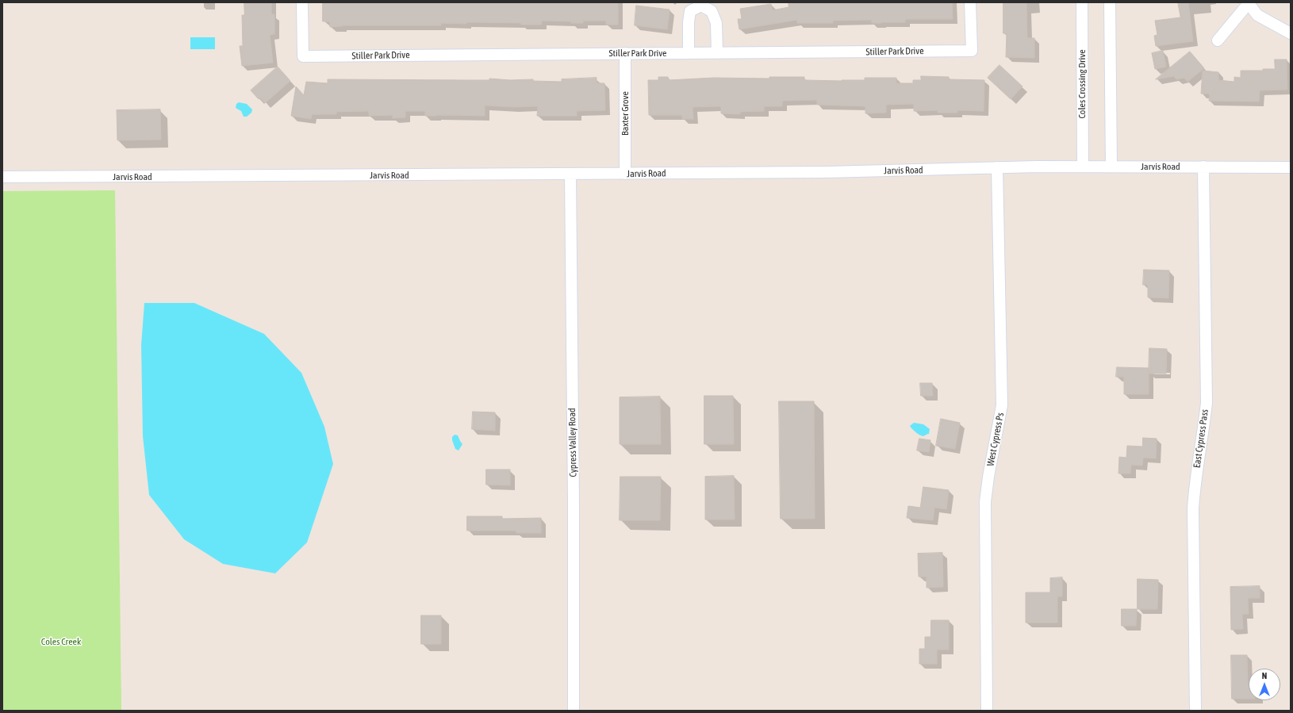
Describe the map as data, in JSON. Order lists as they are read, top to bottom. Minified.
{"streets":{"street":["Stiller Park Drive","Coles Crossing Drive","Baxter Grove","Jarvis Road","East Cypress Pass","West Cypress Ps","Cypress Valley Road"]},"crossings":[["Stiller Park Drive","Baxter Grove"],["Coles Crossing Drive","Jarvis Road"],["Baxter Grove","Jarvis Road"],["Jarvis Road","East Cypress Pass"],["Jarvis Road","West Cypress Ps"],["Jarvis Road","Cypress Valley Road"]],"parks":["Coles Creek"],"north":"top"}
